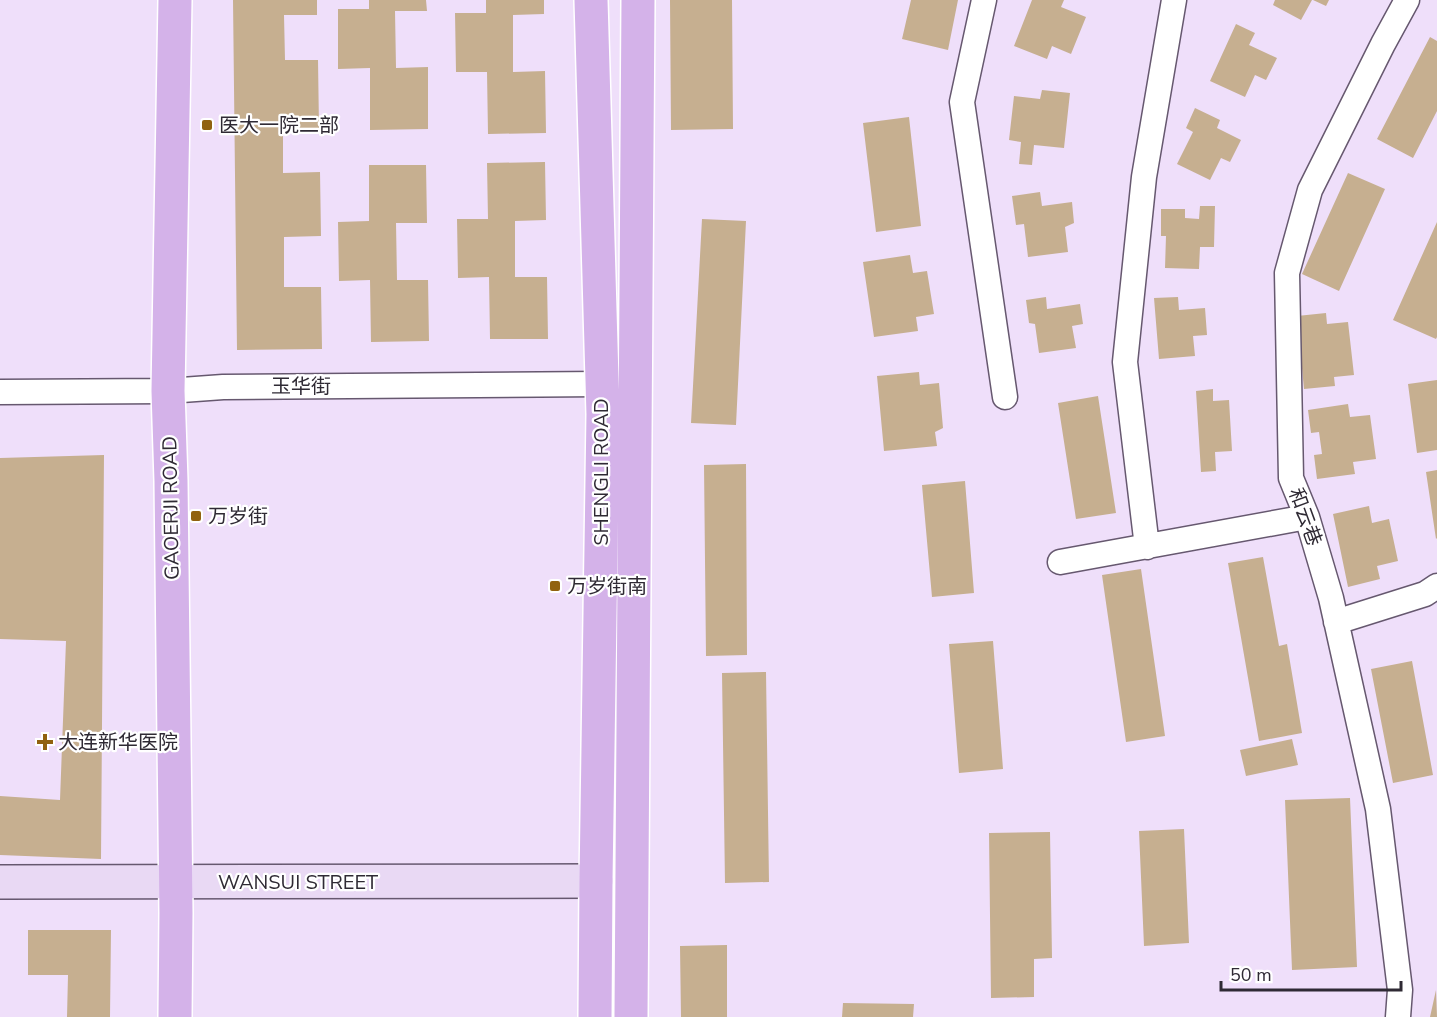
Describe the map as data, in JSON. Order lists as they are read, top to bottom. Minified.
{"streets":{"main road":["SHENGLI ROAD","GAOERJI ROAD"],"street":["玉华街","和云巷","WANSUI STREET"]},"crossings":[["玉华街","SHENGLI ROAD"],["玉华街","GAOERJI ROAD"],["SHENGLI ROAD","WANSUI STREET"],["GAOERJI ROAD","WANSUI STREET"]],"places":{"transit":["医大一院二部","万岁街","万岁街南"],"health":["大连新华医院"]},"scale_bar":"50 m"}
